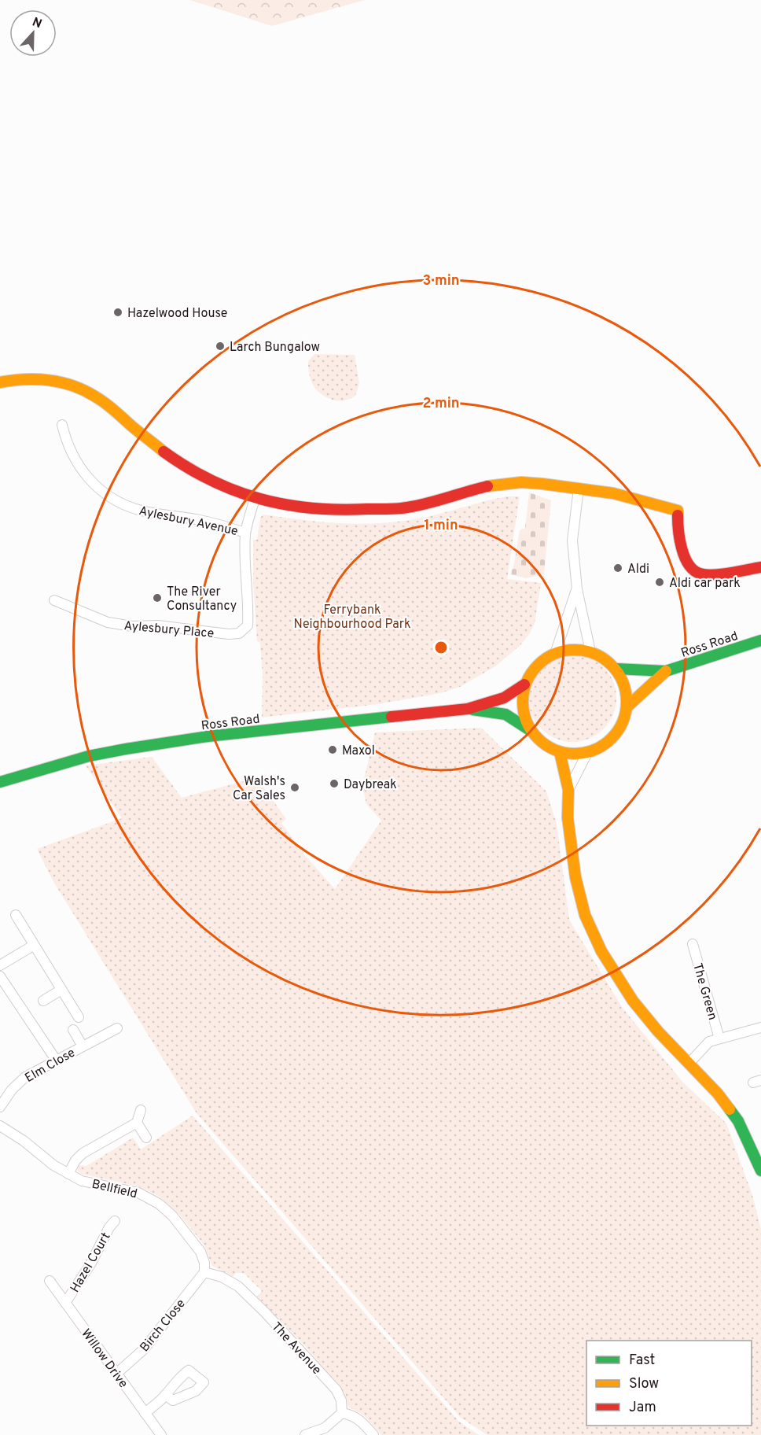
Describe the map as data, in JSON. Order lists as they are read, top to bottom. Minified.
{"streets":{"street":["Aylesbury Avenue","Aylesbury Place","Ross Road","The Green","Elm Close","Bellfield","Hazel Court","Birch Close","The Avenue","Willow Drive"]},"crossings":[["Aylesbury Avenue","Aylesbury Place"],["Bellfield","Birch Close"],["Bellfield","The Avenue"],["Hazel Court","Willow Drive"],["Birch Close","The Avenue"],["Birch Close","Willow Drive"]],"parks":["Ferrybank Neighbourhood Park"],"places":["Hazelwood House","Larch Bungalow","Aldi","Aldi car park","The River Consultancy","Maxol","Daybreak","Walsh's Car Sales"],"legend":["Fast","Slow","Jam"],"north":"top","rings":["3 min","2 min","1 min"]}
